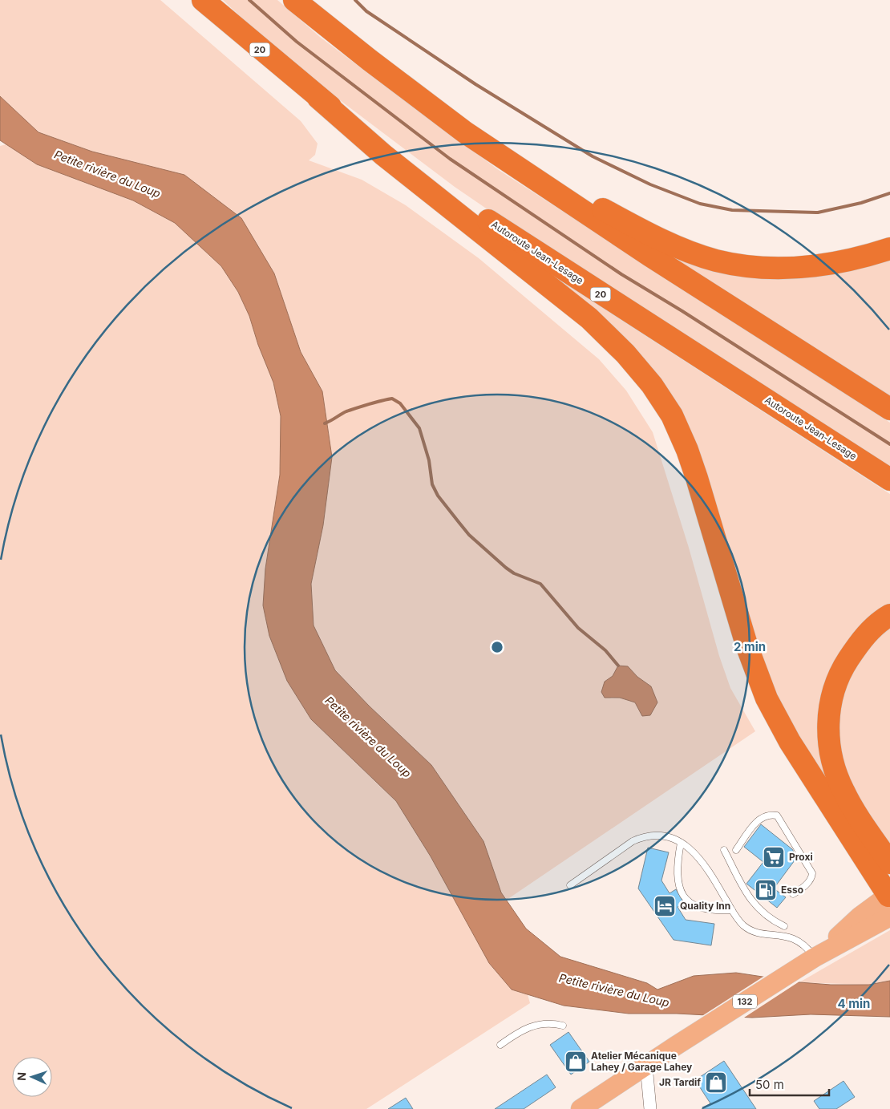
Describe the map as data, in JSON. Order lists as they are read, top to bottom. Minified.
{"streets":{"highway":["20","Autoroute Jean-Lesage"],"main road":["132"]},"water":["Petite rivière du Loup"],"places":{"supermarket":["Proxi"],"fuel station":["Esso"],"hotel":["Quality Inn"],"shop":["Atelier Mécanique Lahey / Garage Lahey","JR Tardif"]},"scale_bar":"50 m","north":"left","rings":["2 min","4 min"]}
